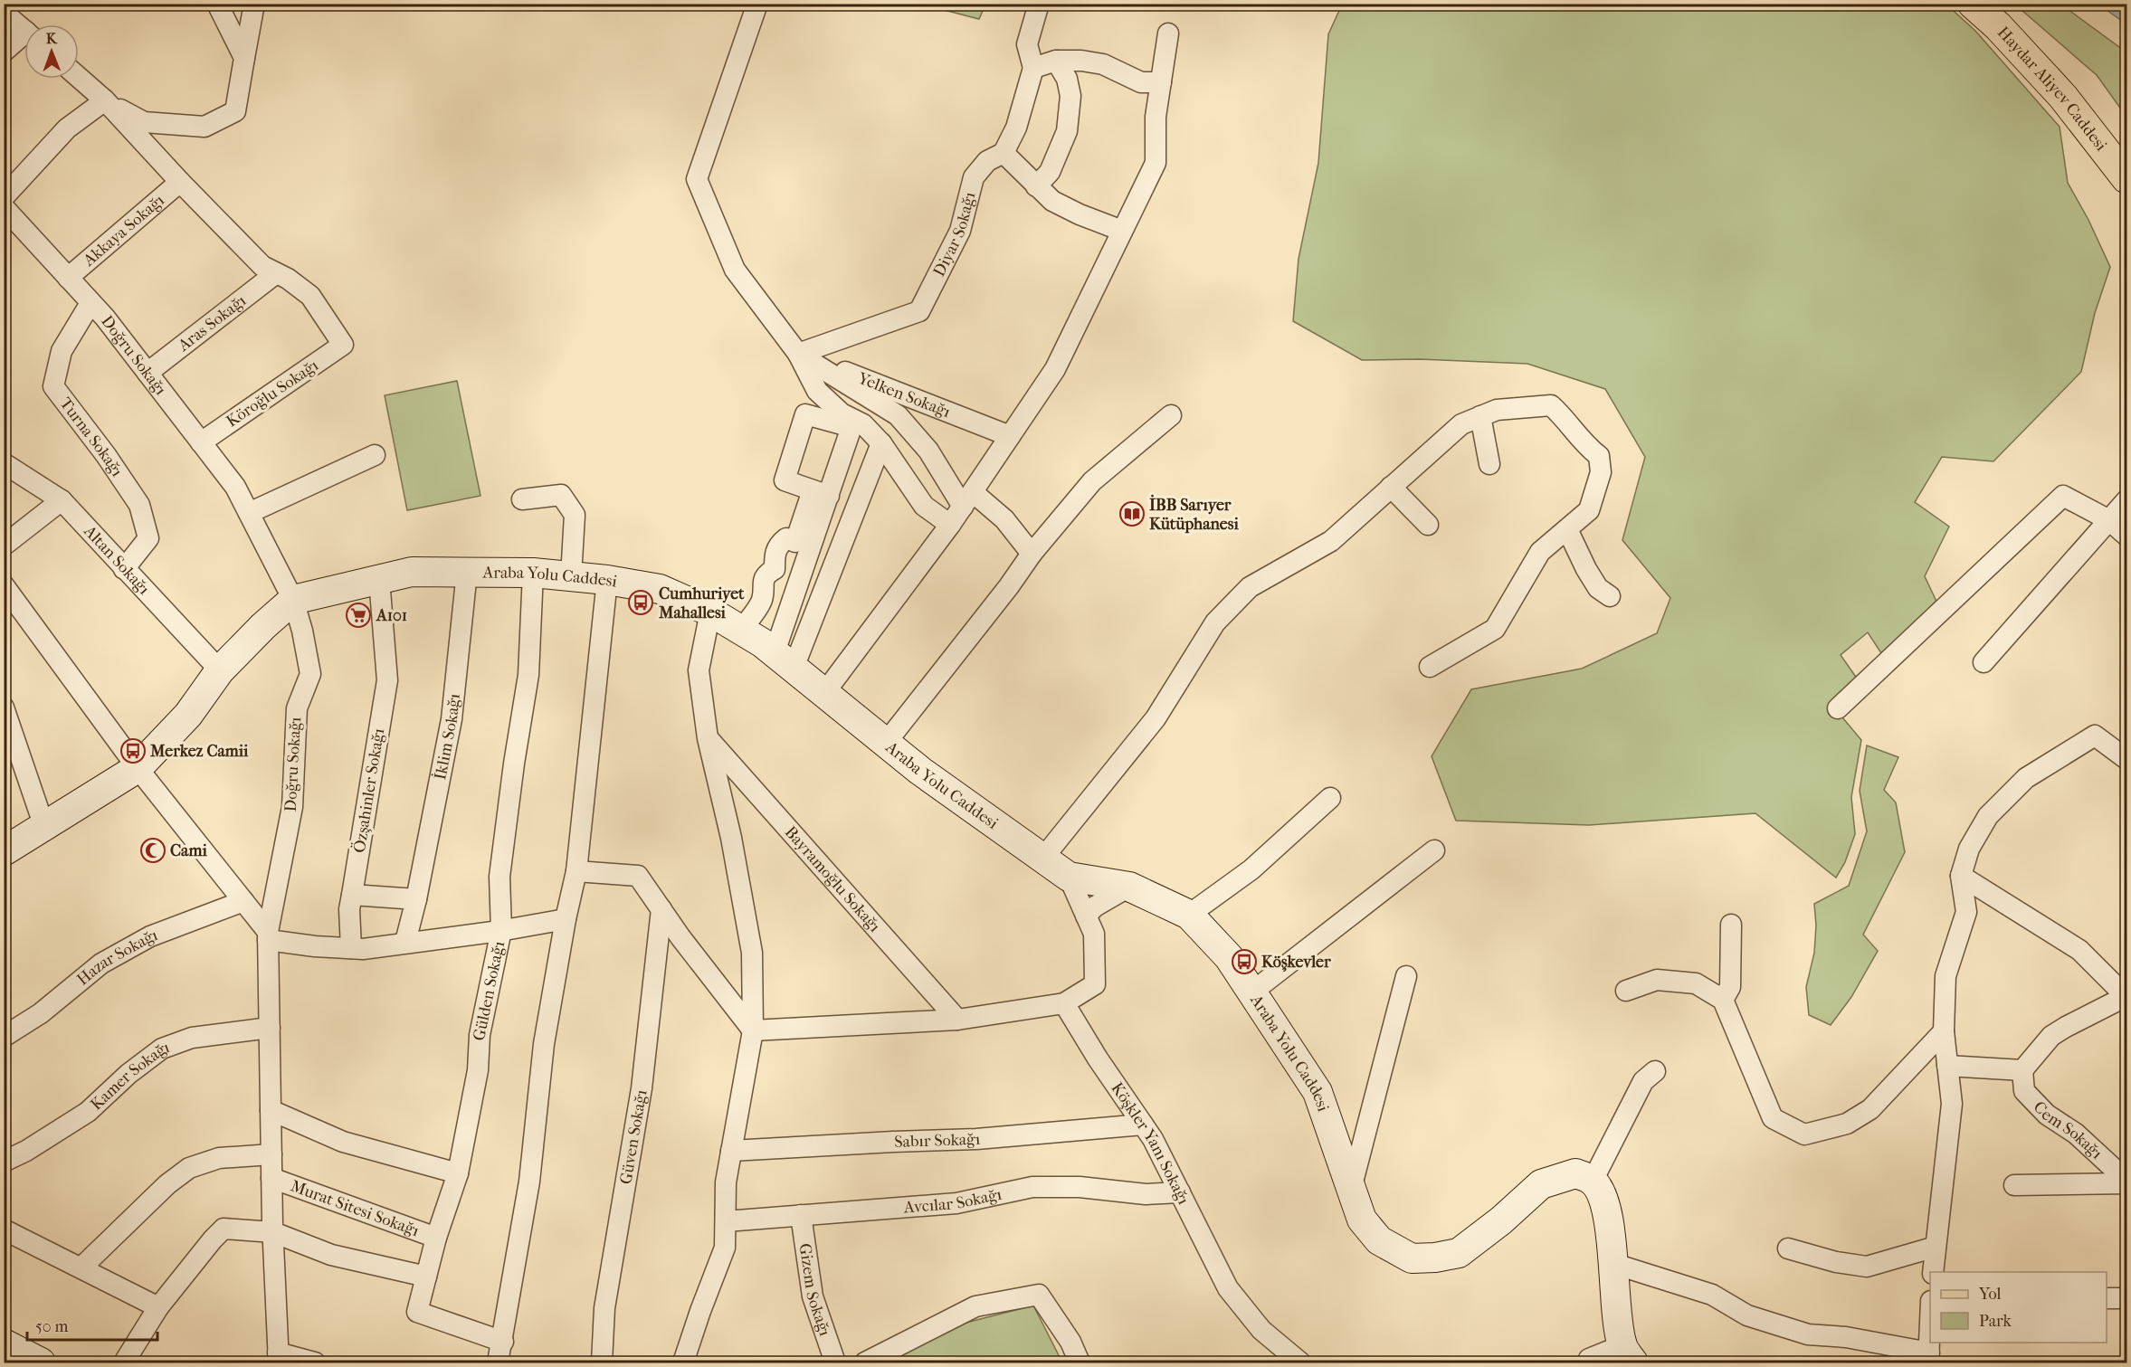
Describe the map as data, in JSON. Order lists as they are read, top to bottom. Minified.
{"streets":{"main road":["Haydar Aliyev Caddesi"],"street":["Akkaya Sokağı","Diyar Sokağı","Aras Sokağı","Doğru Sokağı","Köroğlu Sokağı","Yelken Sokağı","Turna Sokağı","Altan Sokağı","Araba Yolu Caddesi","İklim Sokağı","Özşahinler Sokağı","Bayramoğlu Sokağı","Hazar Sokağı","Gülden Sokağı","Kamer Sokağı","Cem Sokağı","Güven Sokağı","Sabır Sokağı","Köşkler Yanı Sokağı","Avcılar Sokağı","Murat Sitesi Sokağı","Gizem Sokağı"]},"crossings":[["Akkaya Sokağı","Doğru Sokağı"],["Diyar Sokağı","Yelken Sokağı"],["Aras Sokağı","Doğru Sokağı"],["Aras Sokağı","Köroğlu Sokağı"],["Doğru Sokağı","Köroğlu Sokağı"],["Doğru Sokağı","Turna Sokağı"],["Doğru Sokağı","Araba Yolu Caddesi"],["Doğru Sokağı","Kamer Sokağı"],["Doğru Sokağı","Murat Sitesi Sokağı"],["Turna Sokağı","Altan Sokağı"],["Altan Sokağı","Araba Yolu Caddesi"],["Araba Yolu Caddesi","İklim Sokağı"],["Araba Yolu Caddesi","Özşahinler Sokağı"],["Araba Yolu Caddesi","Gülden Sokağı"],["Gülden Sokağı","Murat Sitesi Sokağı"],["Sabır Sokağı","Köşkler Yanı Sokağı"],["Köşkler Yanı Sokağı","Avcılar Sokağı"],["Avcılar Sokağı","Gizem Sokağı"]],"places":{"library":["İBB Sarıyer Kütüphanesi"],"bus stop":["Cumhuriyet Mahallesi","Merkez Camii","Köşkevler"],"supermarket":["A101"],"mosque":["Cami"]},"legend":["Yol","Park"],"scale_bar":"50 m","north":"top"}
